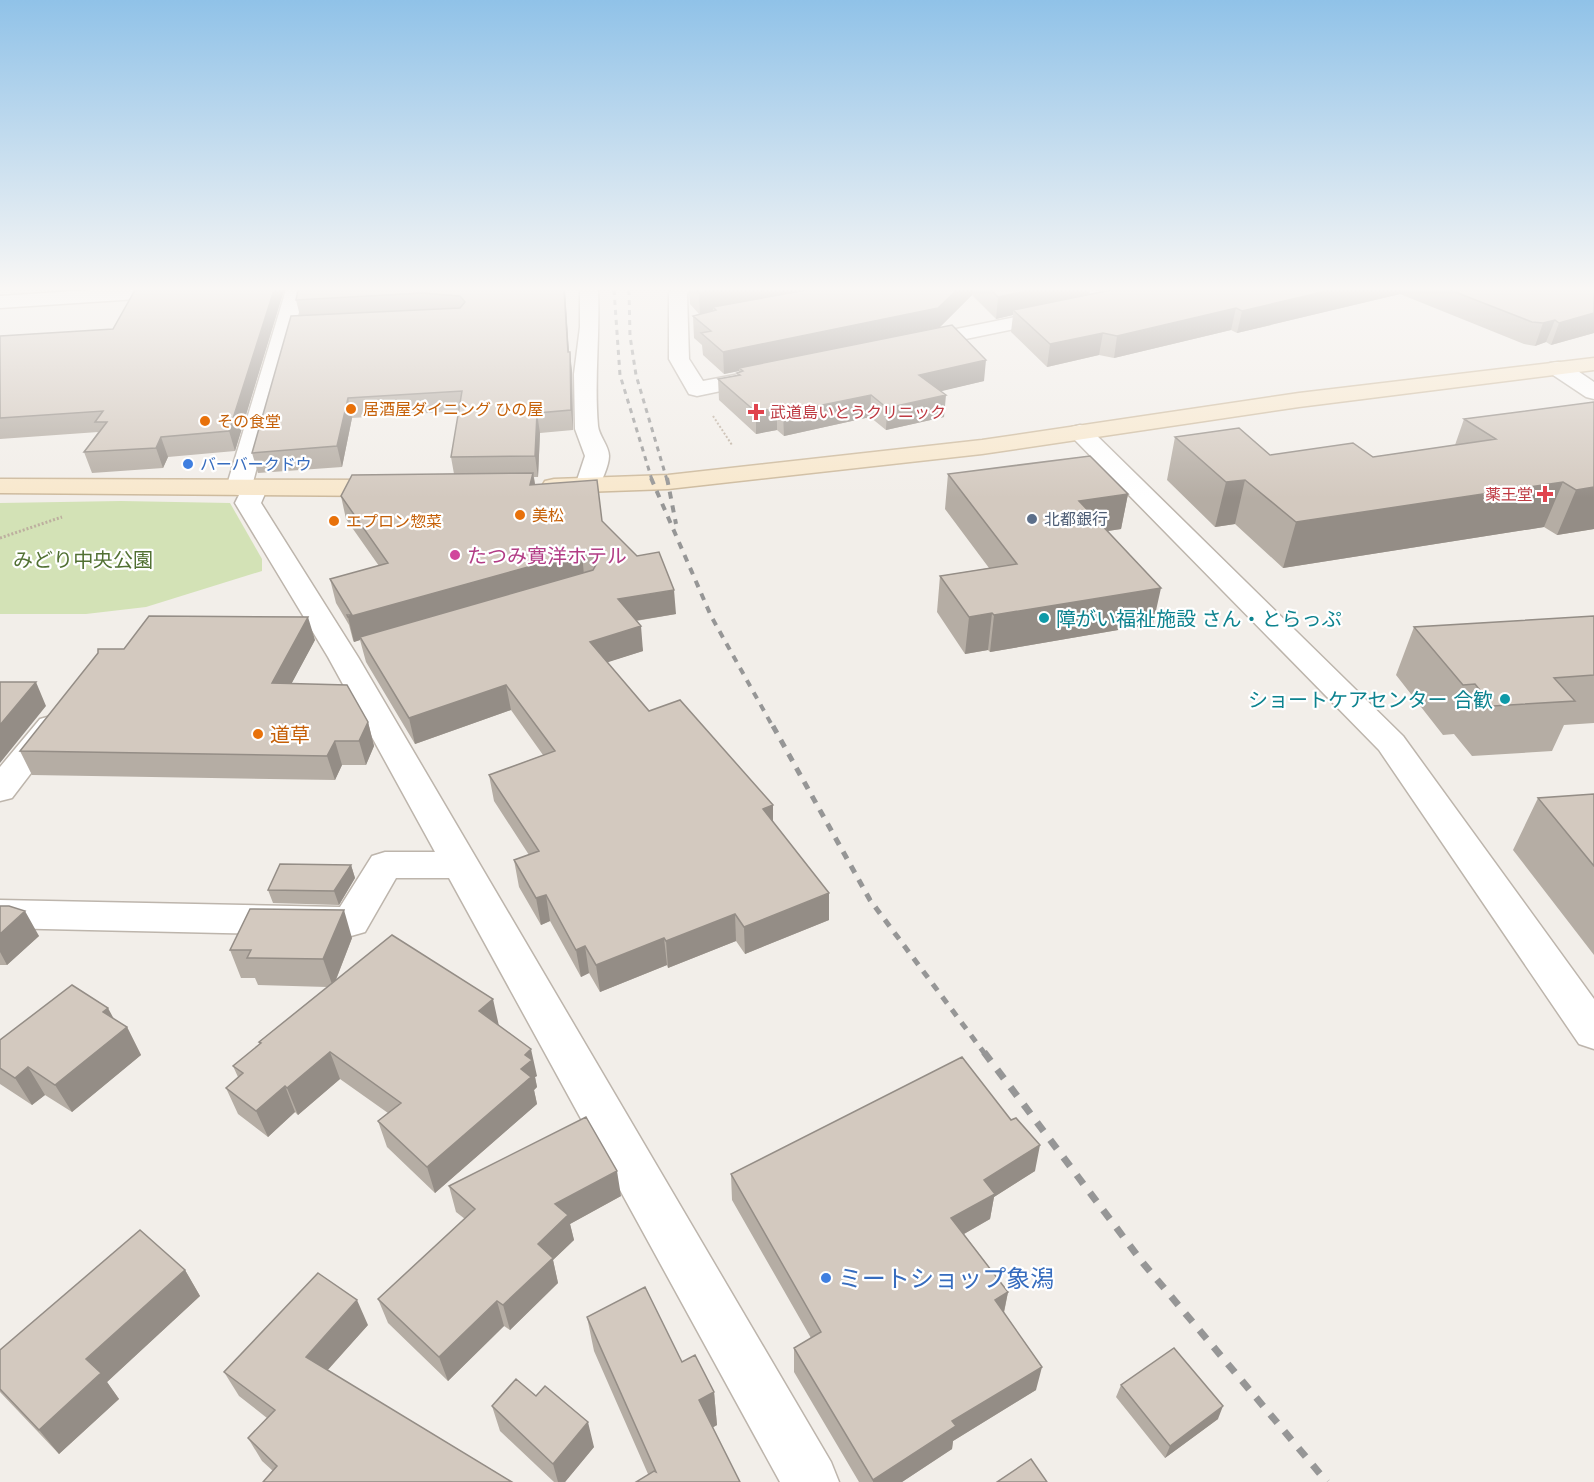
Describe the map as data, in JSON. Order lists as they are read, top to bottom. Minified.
{"parks":["みどり中央公園"],"places":{"other":["居酒屋ダイニング ひの屋","その食堂","バーバークドウ","美松","北都銀行","エプロン惣菜","たつみ寛洋ホテル","障がい福祉施設 さん・とらっぷ","ショートケアセンター 合歓","道草","ミートショップ象潟"],"health":["武道島いとうクリニック","薬王堂"]}}
